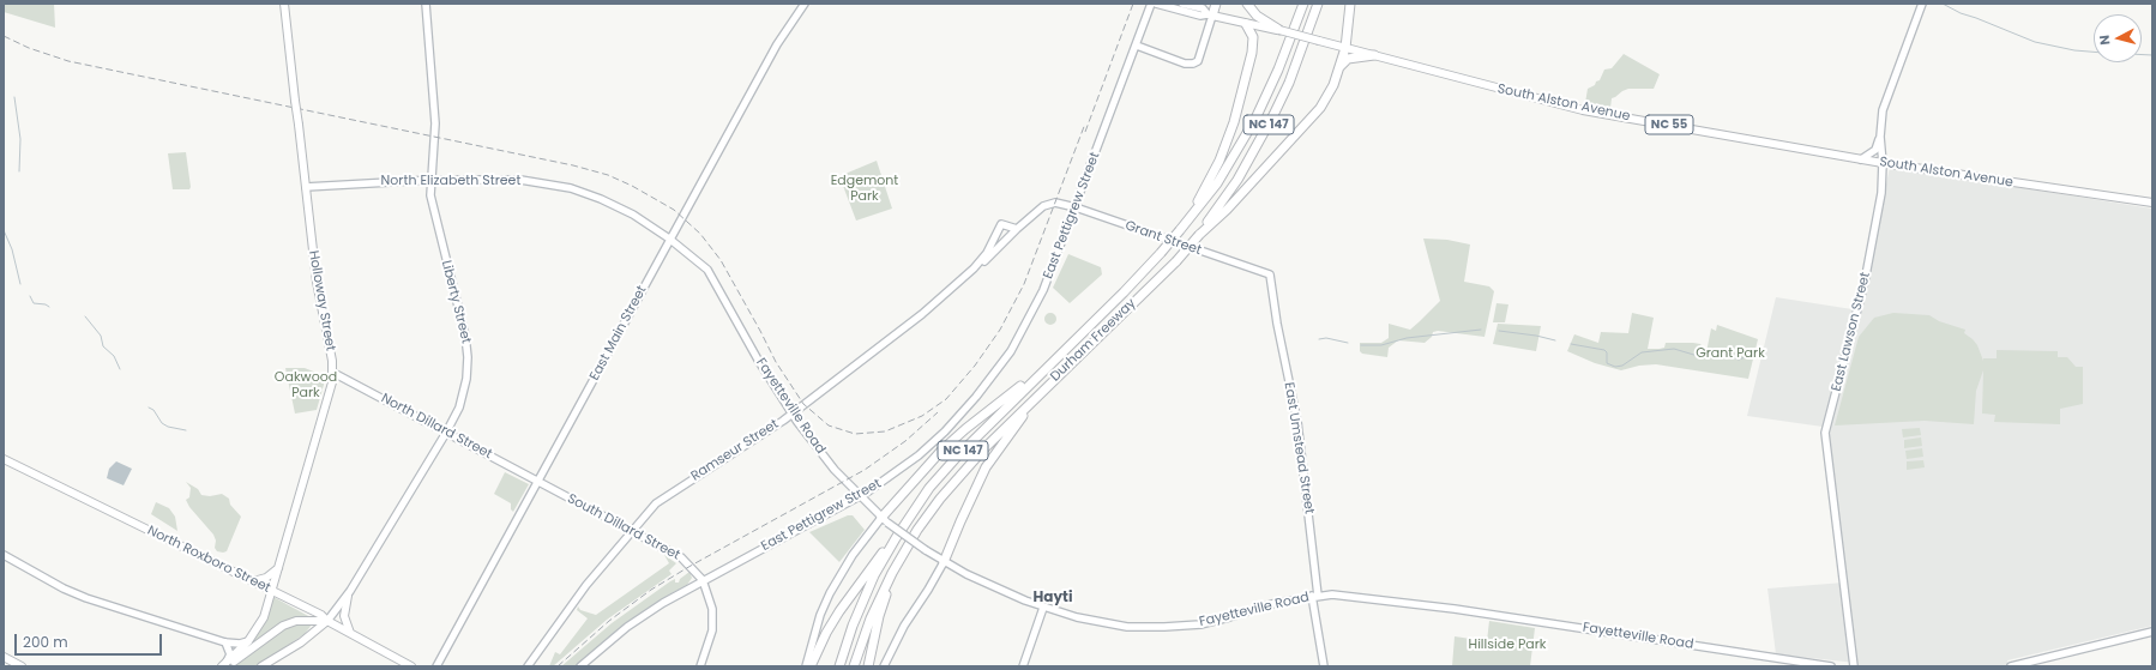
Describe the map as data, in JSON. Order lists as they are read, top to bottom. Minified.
{"streets":{"highway":["NC 147","Durham Freeway"],"main road":["South Alston Avenue","NC 55","Holloway Street","Liberty Street","North Roxboro Street"],"street":["North Elizabeth Street","East Pettigrew Street","Grant Street","East Lawson Street","East Main Street","Fayetteville Road","North Dillard Street","East Umstead Street","Ramseur Street","South Dillard Street"]},"crossings":[["South Alston Avenue","NC 55"],["South Alston Avenue","East Lawson Street"],["North Elizabeth Street","Holloway Street"],["North Elizabeth Street","Liberty Street"],["North Elizabeth Street","East Main Street"],["North Elizabeth Street","Fayetteville Road"],["East Pettigrew Street","Grant Street"],["East Pettigrew Street","Fayetteville Road"],["East Pettigrew Street","South Dillard Street"],["Grant Street","East Umstead Street"],["Grant Street","Ramseur Street"],["Holloway Street","North Dillard Street"],["Holloway Street","North Roxboro Street"],["Liberty Street","North Dillard Street"],["Liberty Street","North Roxboro Street"],["East Main Street","Fayetteville Road"],["East Main Street","North Dillard Street"],["East Main Street","South Dillard Street"],["Fayetteville Road","East Umstead Street"],["Fayetteville Road","Ramseur Street"],["North Dillard Street","South Dillard Street"],["Ramseur Street","South Dillard Street"]],"districts":["Hayti"],"parks":["Edgemont Park","Grant Park","Oakwood Park","Hillside Park"],"scale_bar":"200 m","north":"left"}
